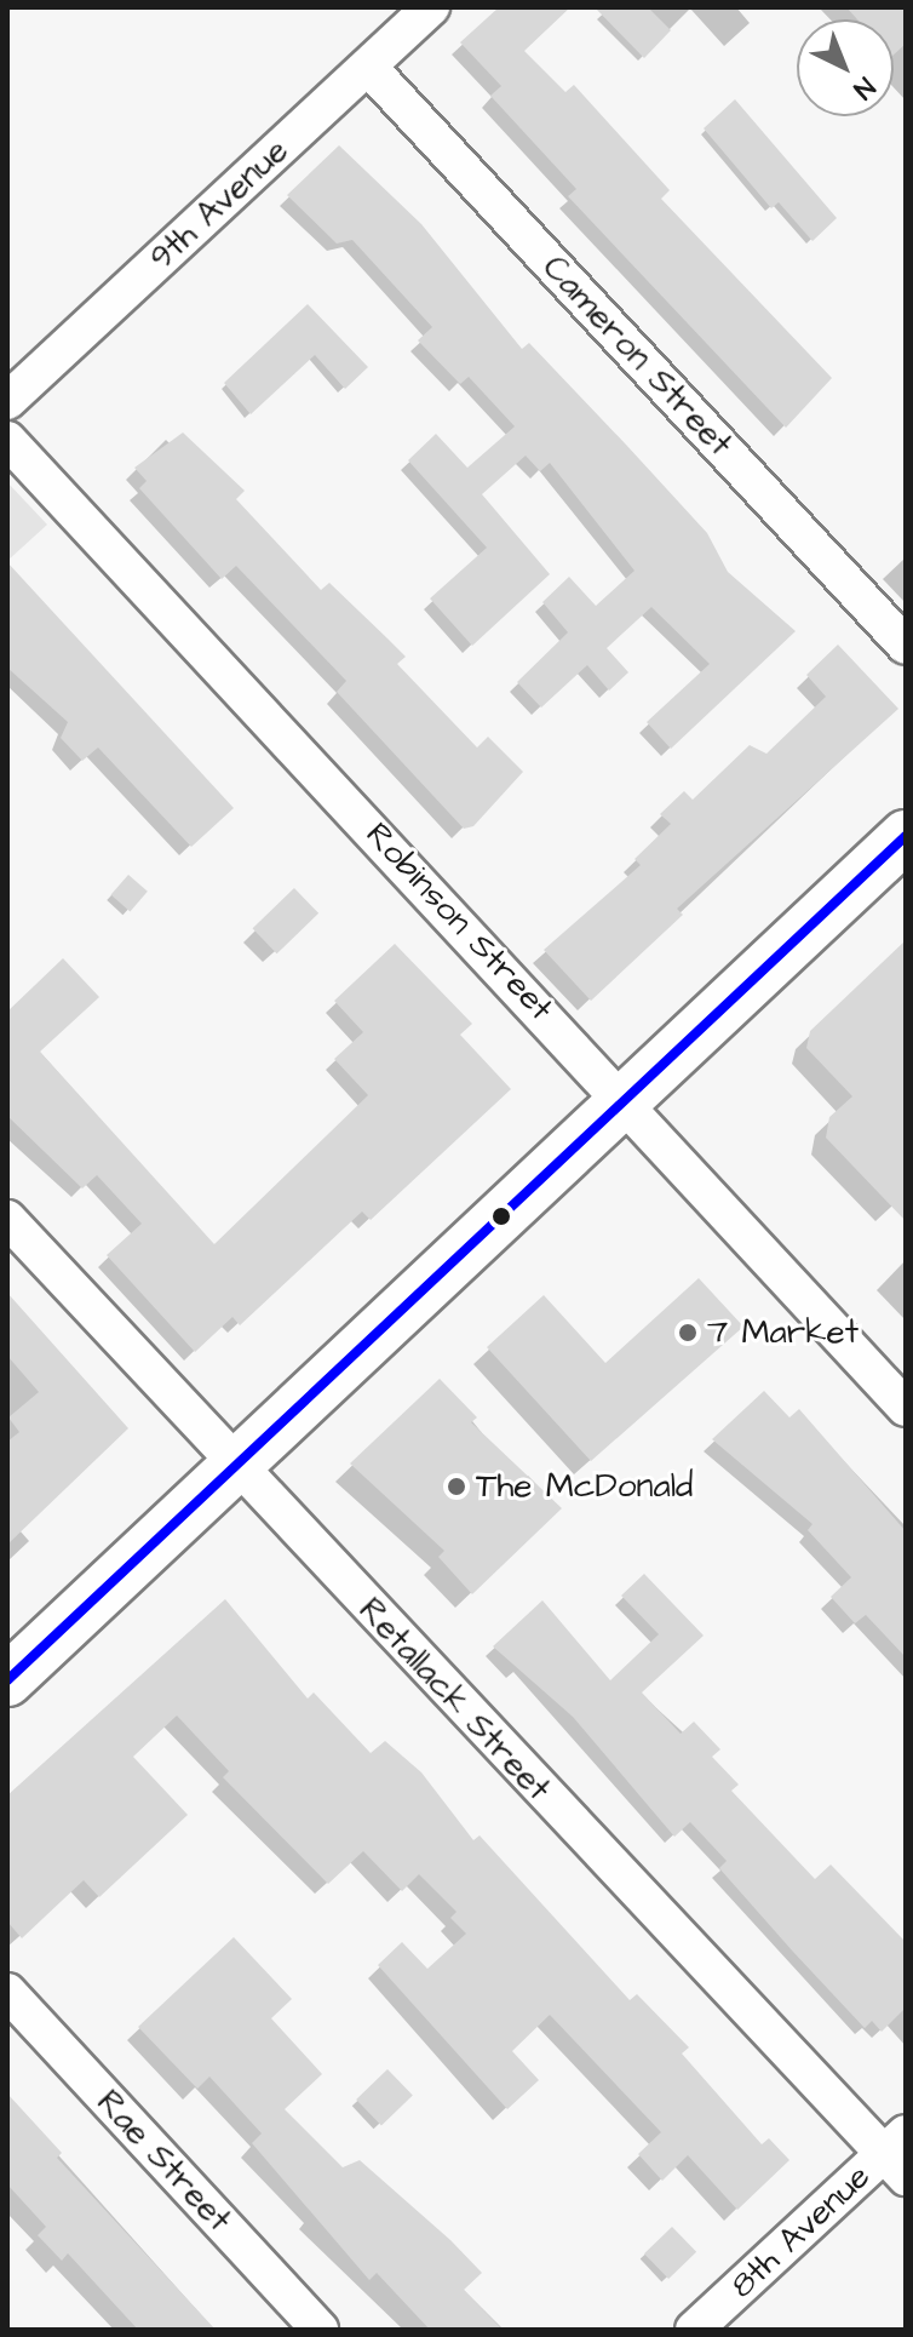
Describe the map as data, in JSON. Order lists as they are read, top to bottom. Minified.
{"streets":{"street":["9th Avenue","Cameron Street","Robinson Street","Retallack Street","Rae Street","8th Avenue"]},"crossings":[["9th Avenue","Cameron Street"],["Retallack Street","8th Avenue"]],"places":["7 Market","The McDonald"],"north":"bottom right"}
